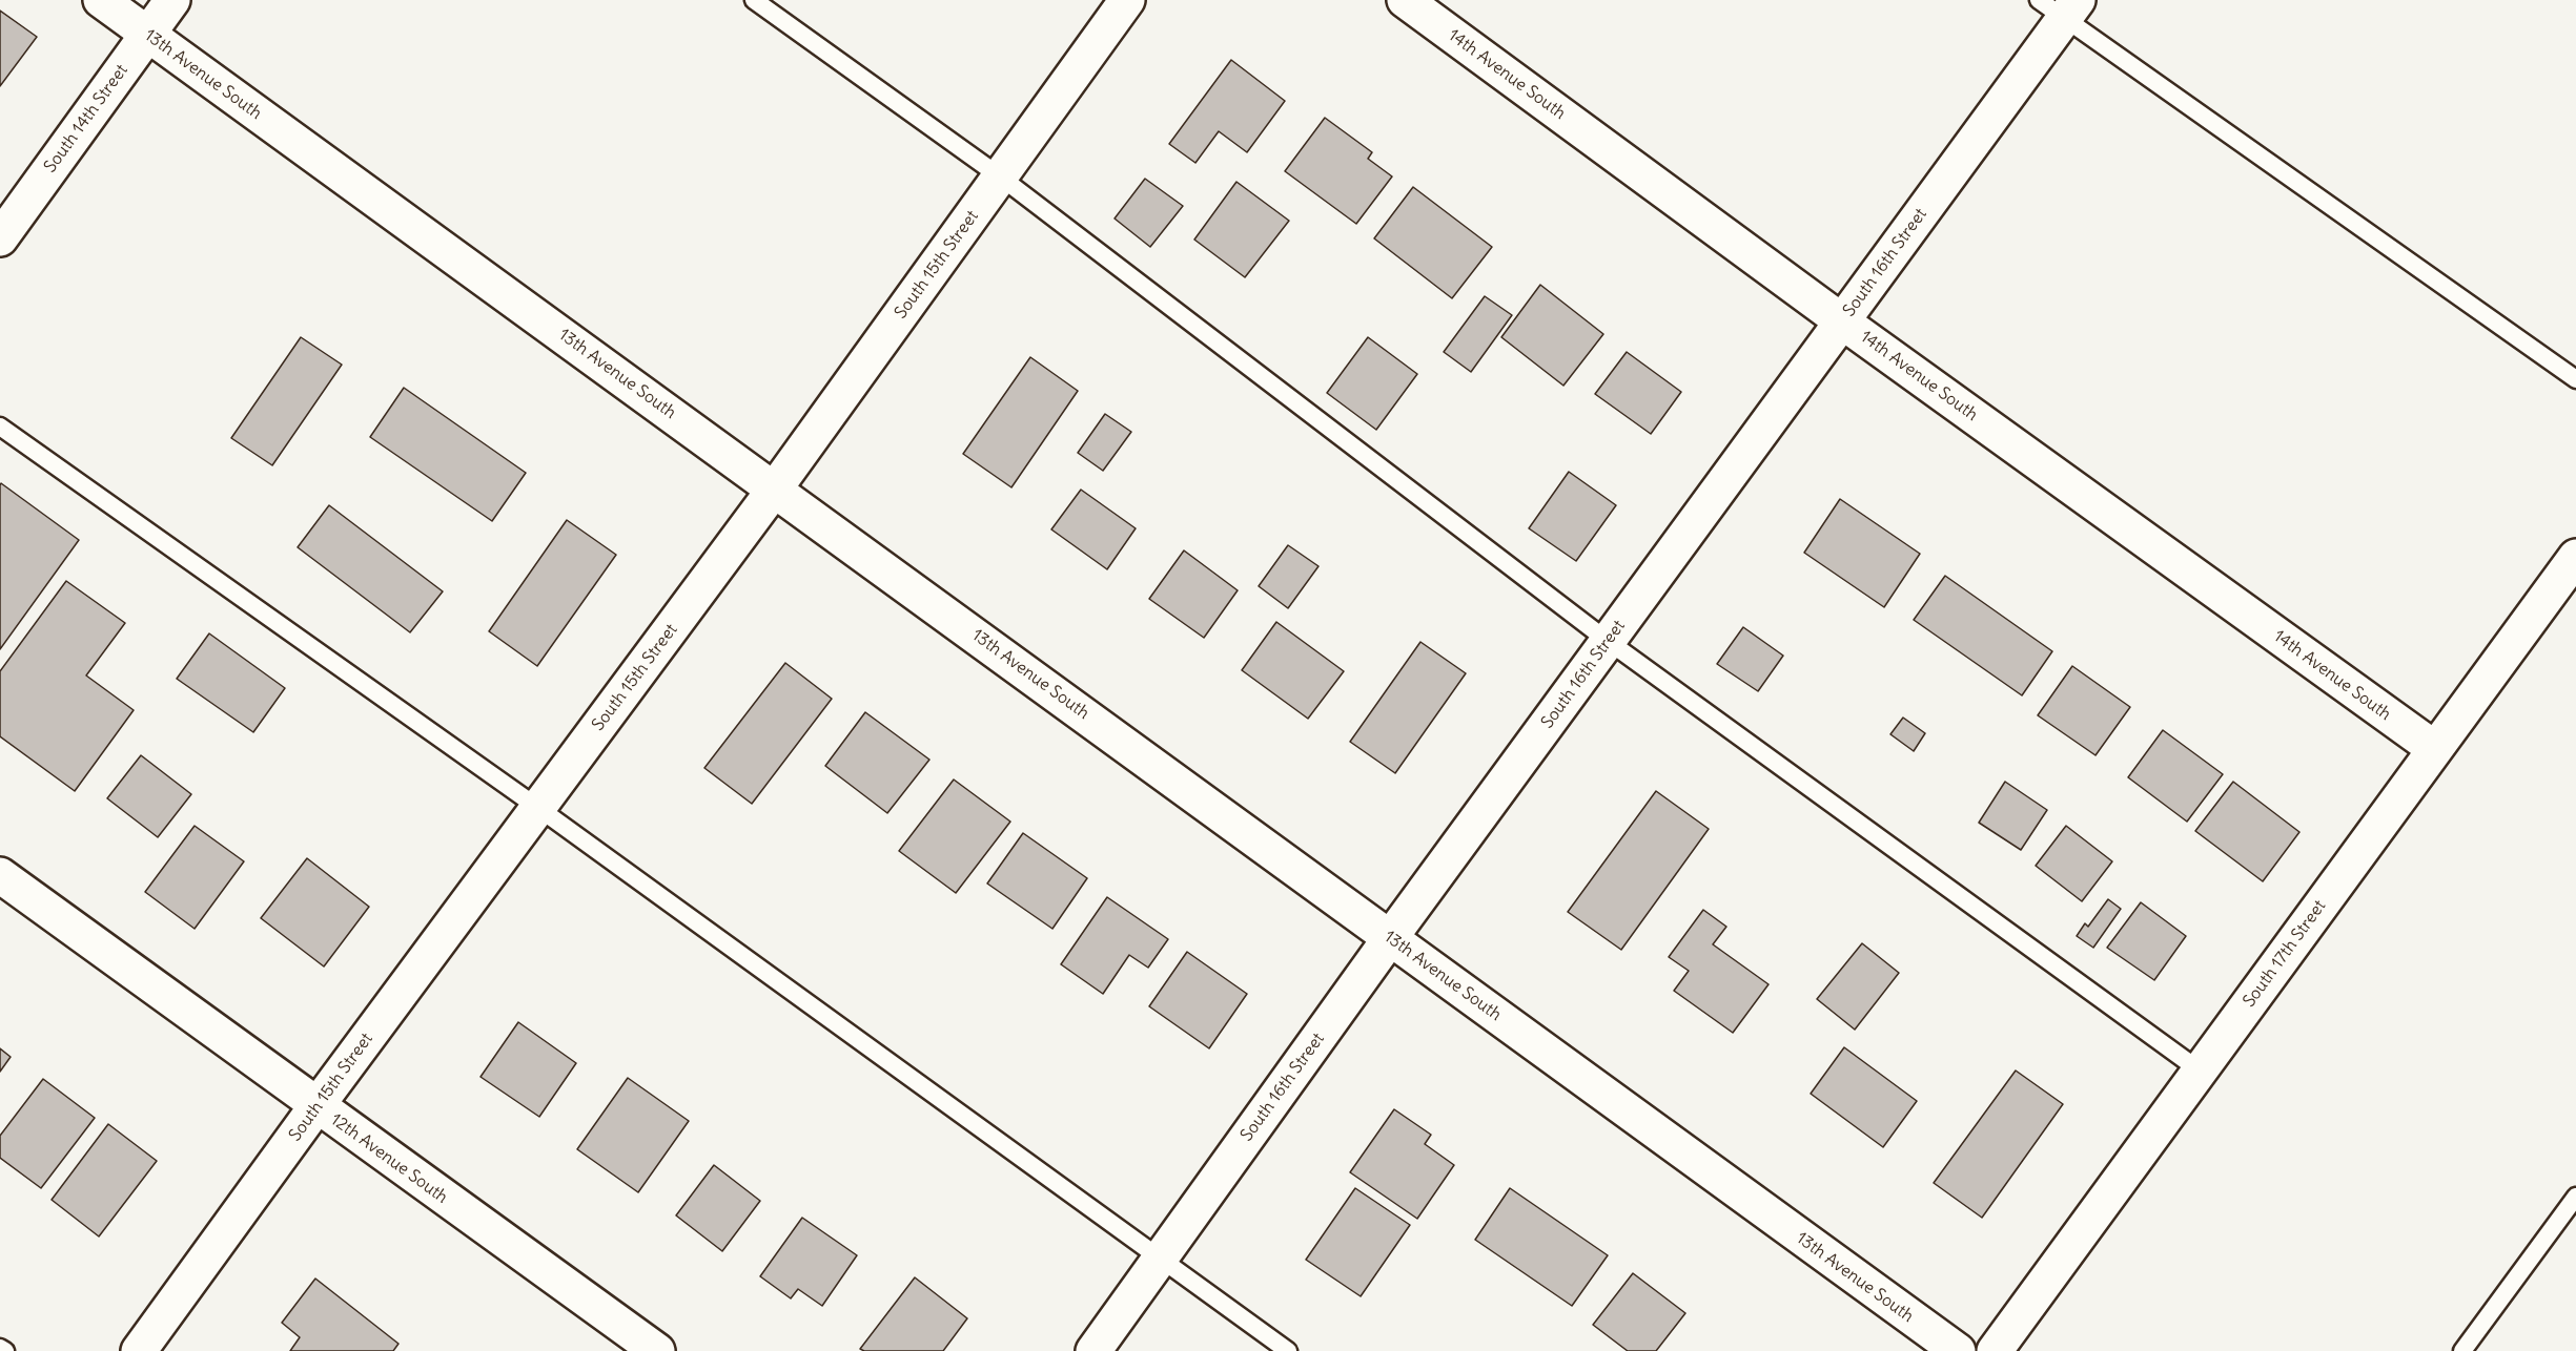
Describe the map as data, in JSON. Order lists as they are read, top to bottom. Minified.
{"streets":{"street":["13th Avenue South","14th Avenue South","South 14th Street","South 16th Street","South 15th Street","South 17th Street","12th Avenue South"]},"crossings":[["13th Avenue South","South 14th Street"],["13th Avenue South","South 16th Street"],["13th Avenue South","South 15th Street"],["14th Avenue South","South 16th Street"],["14th Avenue South","South 17th Street"],["South 15th Street","12th Avenue South"]]}
